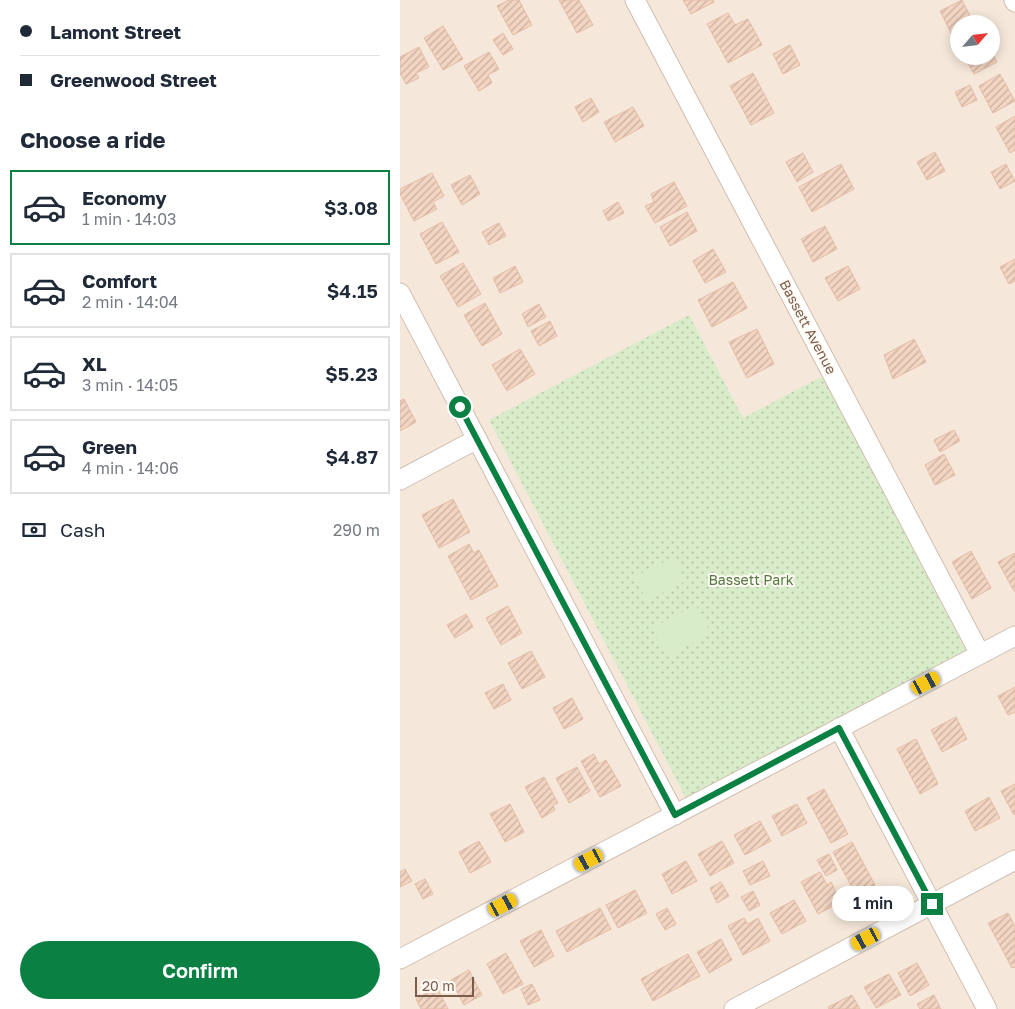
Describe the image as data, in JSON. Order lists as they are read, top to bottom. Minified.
{"streets":{"street":["Bassett Avenue"]},"parks":["Bassett Park"],"scale_bar":"20 m","north":"top right","page":{"banner":["Lamont Street","Greenwood Street"],"heading":"Choose a ride","list":[{"name":"Economy","note":"1 min · 14:03","value":"$3.08"},{"name":"Comfort","note":"2 min · 14:04","value":"$4.15"},{"name":"XL","note":"3 min · 14:05","value":"$5.23"},{"name":"Green","note":"4 min · 14:06","value":"$4.87"}],"pay":["Cash","290 m"],"bubble":"1 min","buttons":"Confirm","scale":"20 m"}}
